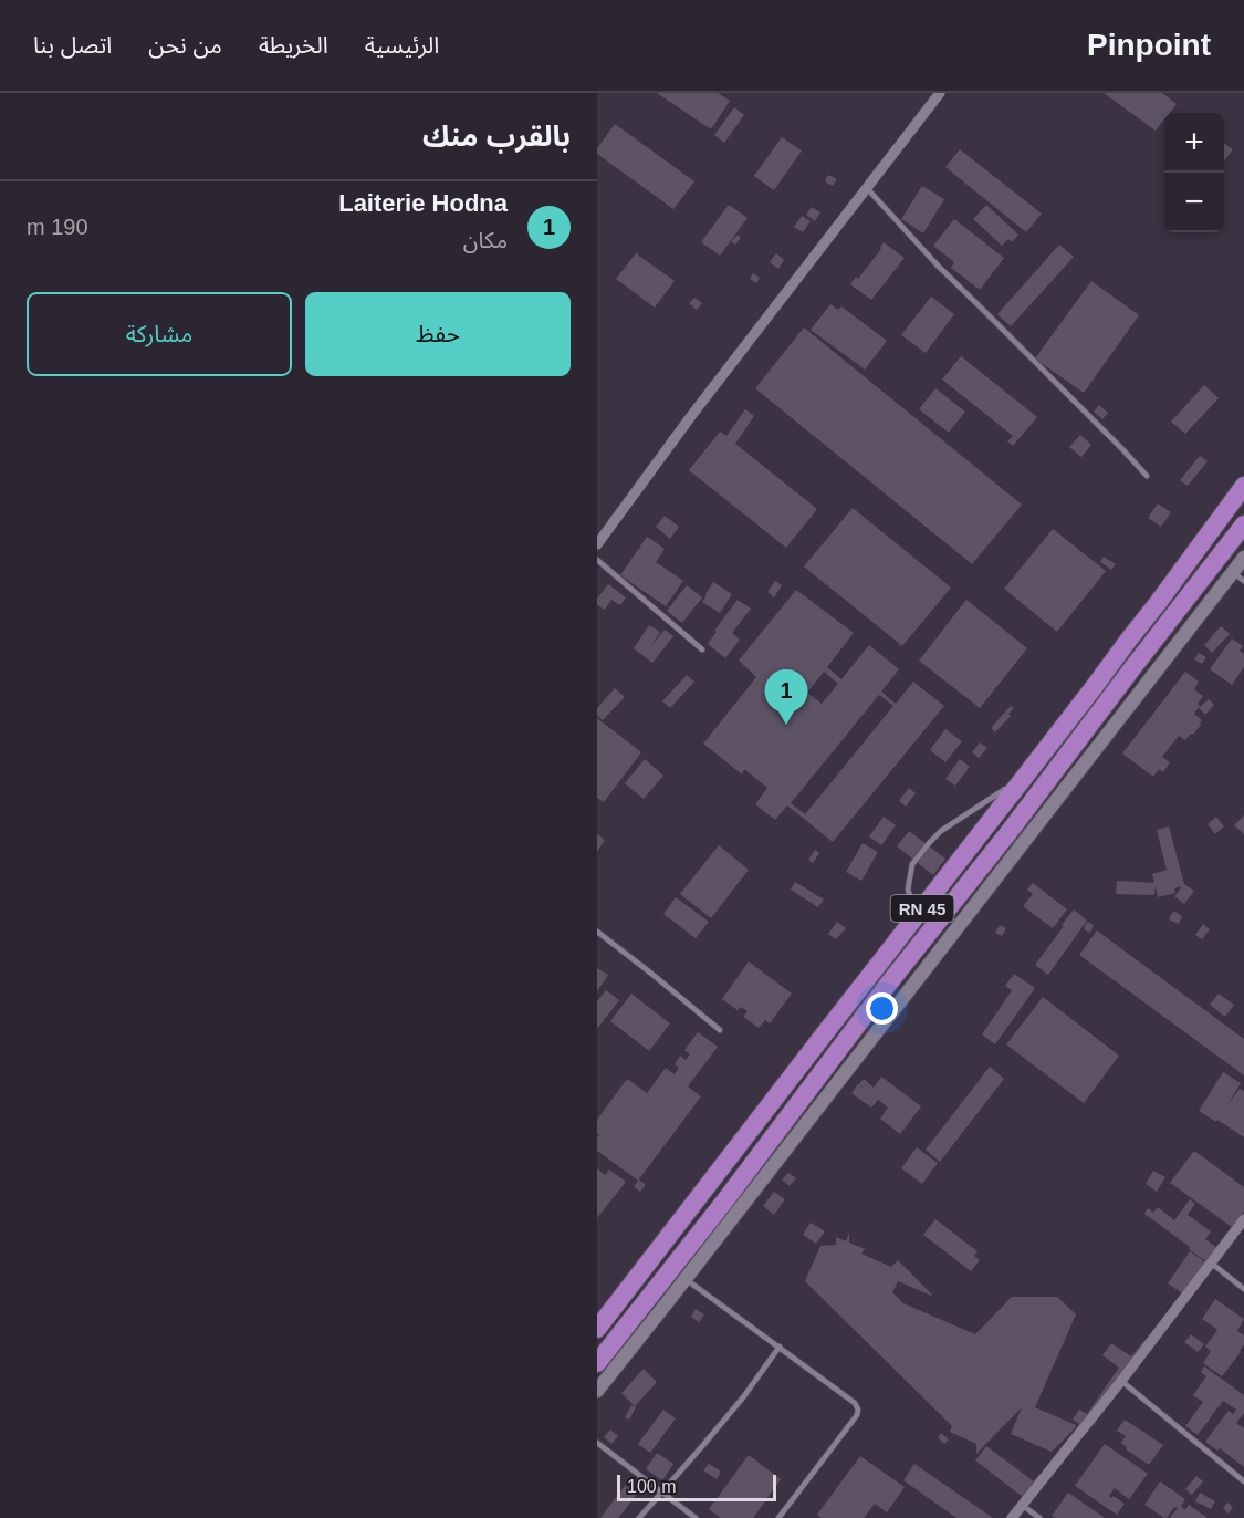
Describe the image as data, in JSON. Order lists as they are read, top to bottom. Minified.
{"streets":{"highway":["RN 45"]},"scale_bar":"100 m","page":{"header":"Pinpoint","nav":["الرئيسية","الخريطة","من نحن","اتصل بنا"],"heading":"بالقرب منك","map_buttons":["+","−"],"list":[{"mark":"1","name":"Laiterie Hodna","note":"مكان","value":"190 m"}],"buttons":["حفظ","مشاركة"],"pins":"1","scale":"100 m"}}
